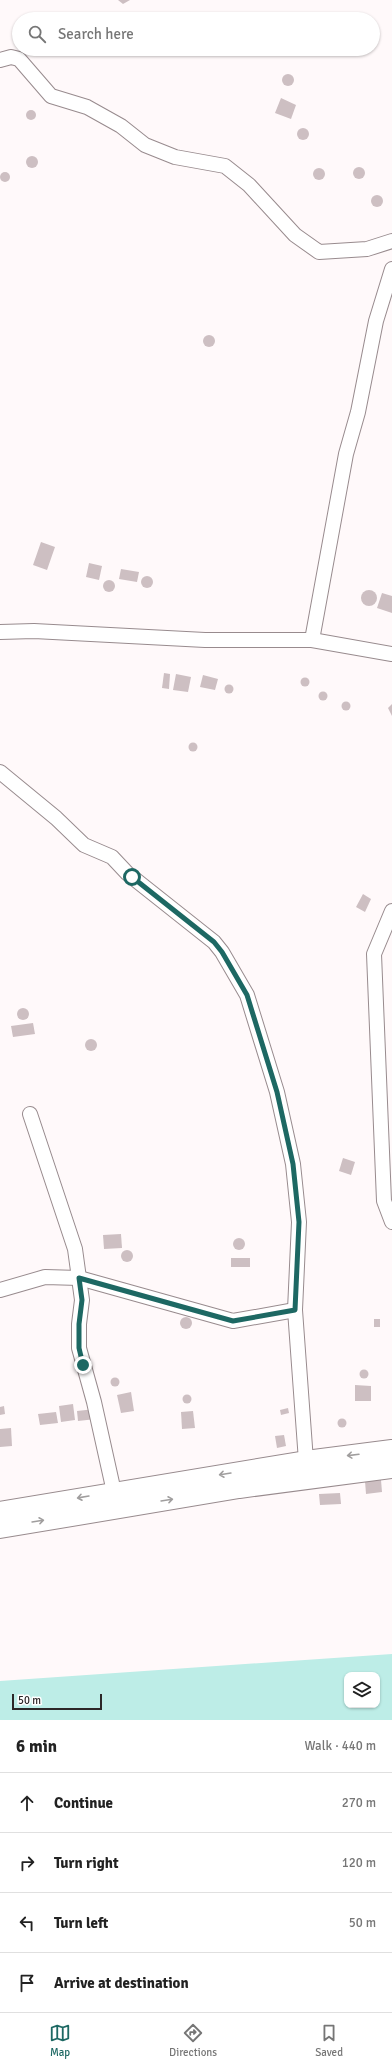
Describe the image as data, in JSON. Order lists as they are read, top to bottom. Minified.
{"scale_bar":"50 m","page":{"search":"Search here","scale":"50 m","heading":["6 min","Walk · 440 m"],"list":[["Continue","270 m"],["Turn right","120 m"],["Turn left","50 m"],"Arrive at destination"],"nav":["Map","Directions","Saved"]}}
